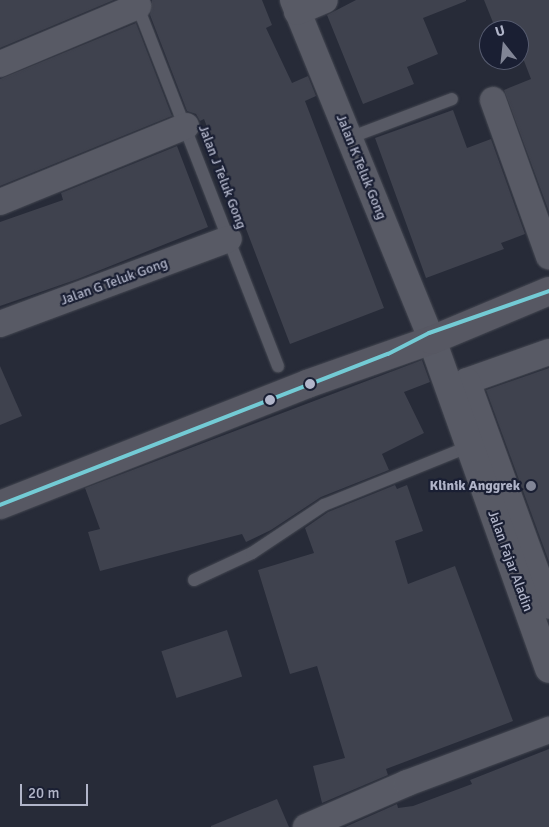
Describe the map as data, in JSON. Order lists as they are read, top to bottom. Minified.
{"streets":{"street":["Jalan K Teluk Gong","Jalan G Teluk Gong","Jalan Fajar Aladin"],"lane":["Jalan J Teluk Gong"]},"crossings":[["Jalan K Teluk Gong","Jalan Fajar Aladin"],["Jalan J Teluk Gong","Jalan G Teluk Gong"]],"places":["Klinik Anggrek"],"scale_bar":"20 m","north":"top"}
